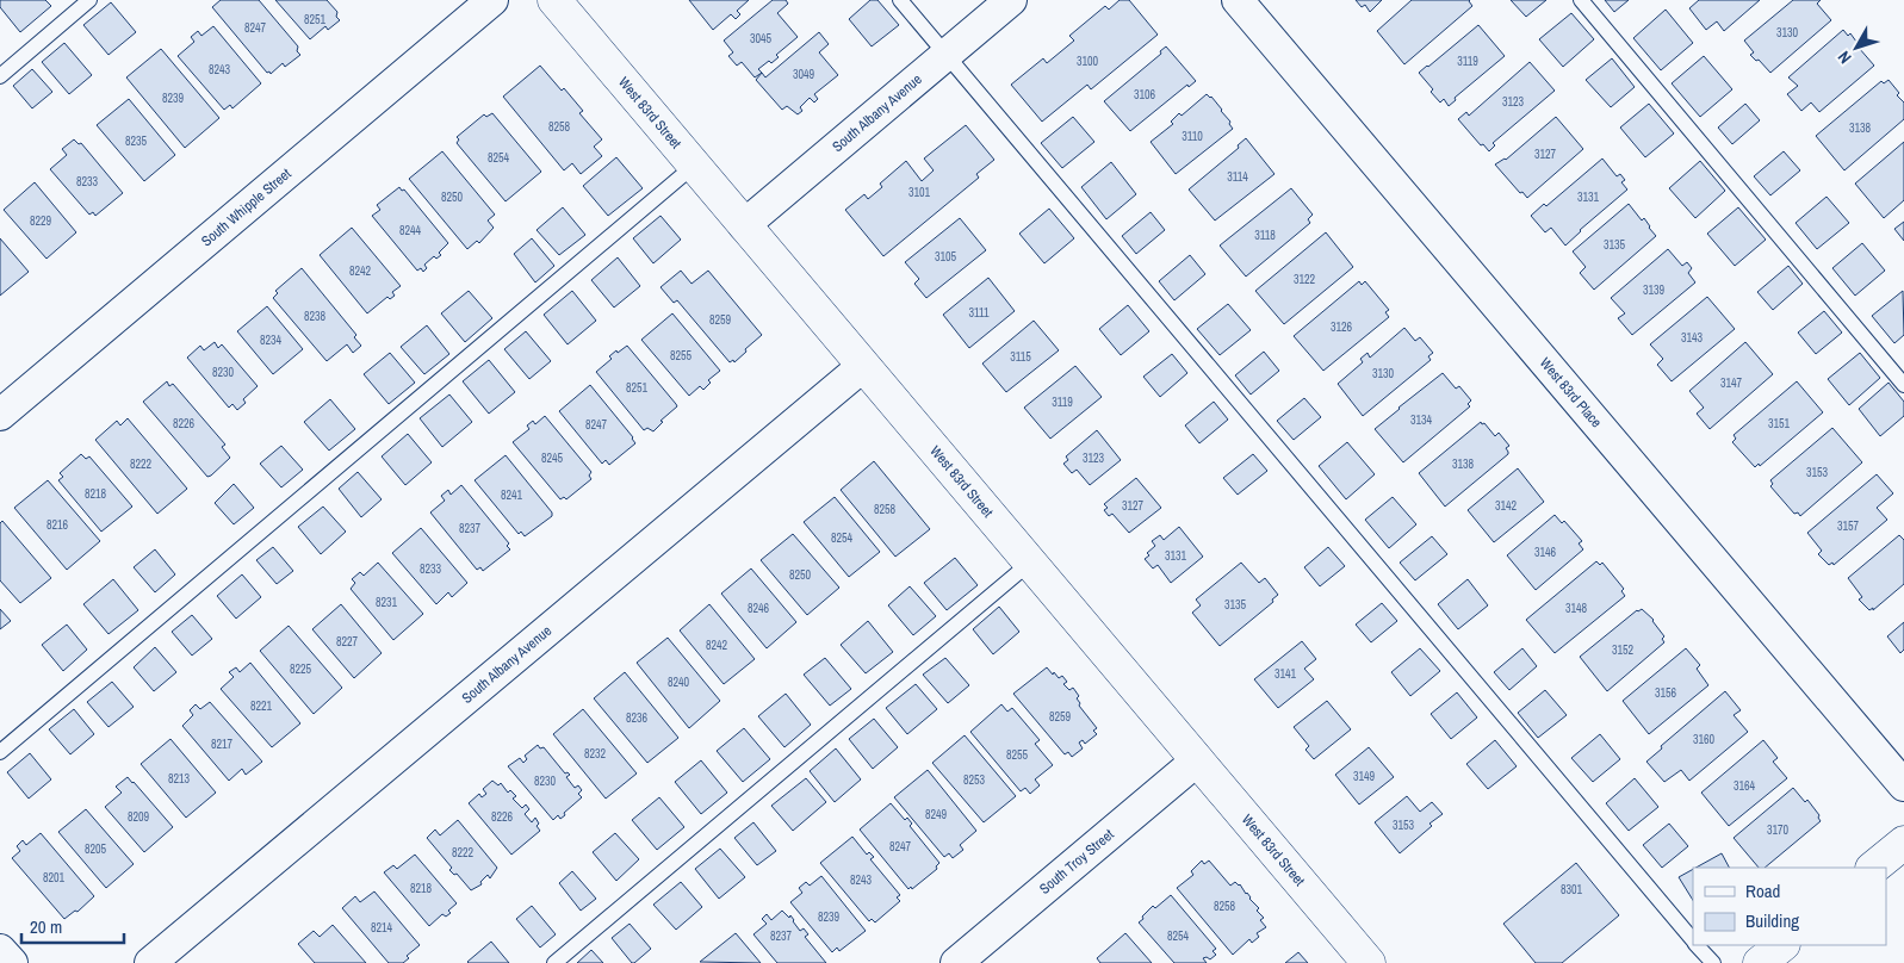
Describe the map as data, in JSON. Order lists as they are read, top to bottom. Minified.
{"streets":{"street":["West 83rd Street","South Albany Avenue","South Whipple Street","West 83rd Place","South Troy Street"]},"crossings":[["West 83rd Street","South Albany Avenue"],["West 83rd Street","South Troy Street"]],"house_numbers":["8251","8247","3130","3045","3100","3119","8243","3049","3106","8239","3123","8258","3138","3110","8235","3127","8254","3114","8233","3101","8250","3131","8229","8244","3118","3135","3105","8242","3122","3139","3111","8238","8259","3126","3143","8234","8255","3115","8230","3130","3147","8251","3119","3134","8226","3151","8247","8245","3123","8222","3138","3153","8218","8241","3127","3142","8258","8216","3157","8237","8254","3146","3131","8233","8250","8231","3135","8246","3148","8227","8242","3152","8225","3141","8240","3156","8221","8259","8236","3160","8217","8232","8255","3149","8213","8253","8230","3164","8249","8209","8226","3153","3170","8247","8205","8222","8201","8243","8218","8301","8258","8239","8214","8237","8254"],"legend":["Road","Building"],"scale_bar":"20 m","north":"bottom left"}
